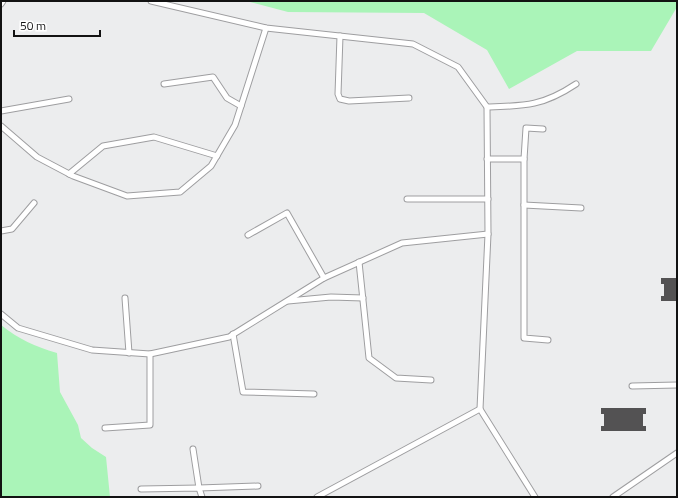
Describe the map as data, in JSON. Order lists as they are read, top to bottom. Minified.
{"scale_bar":"50 m"}
